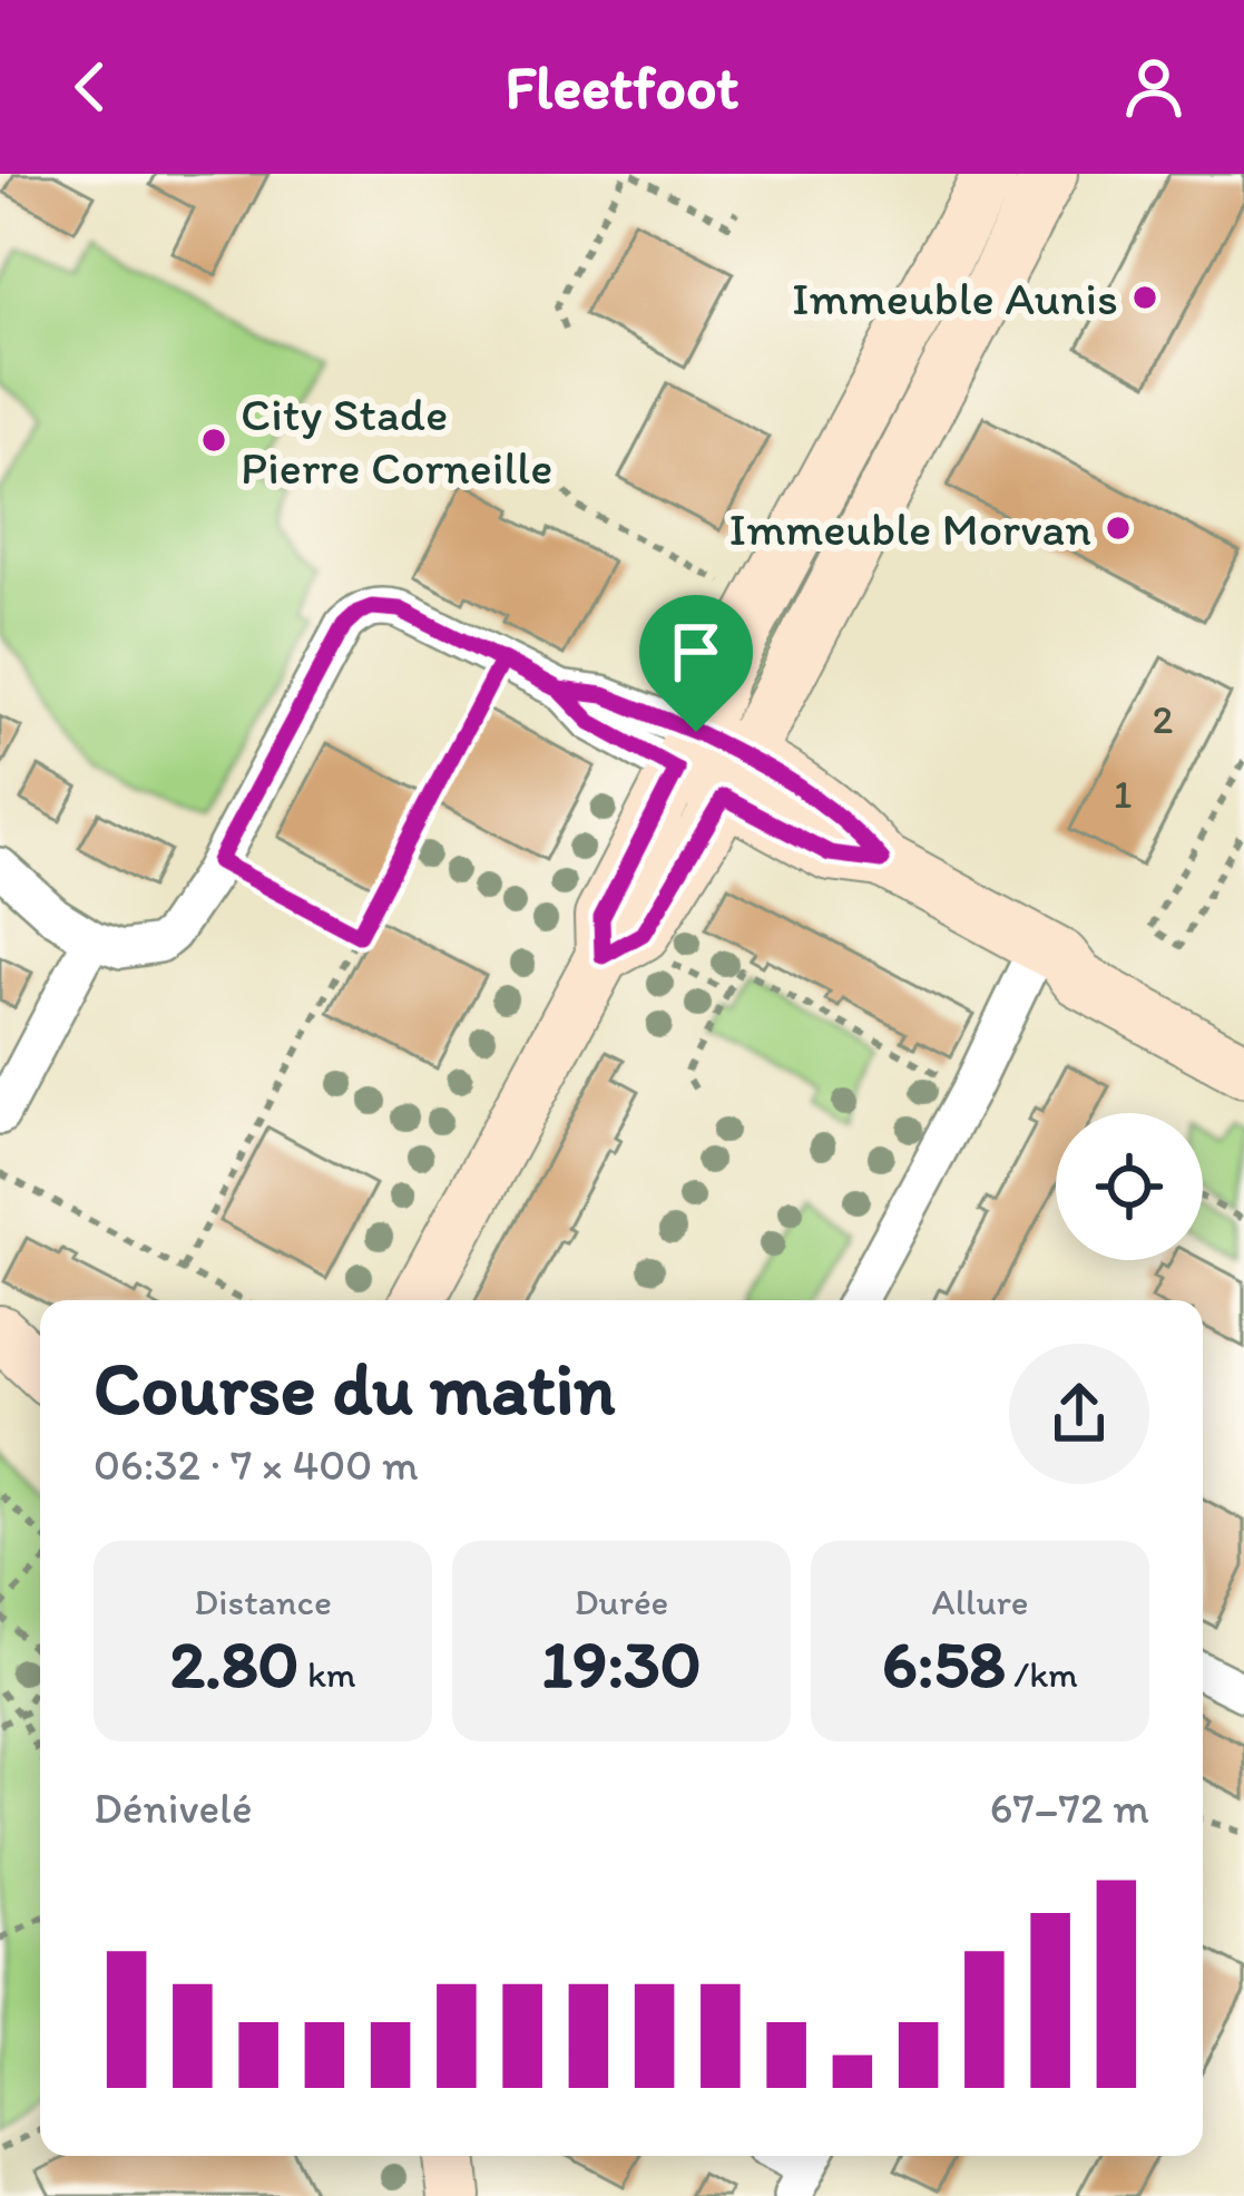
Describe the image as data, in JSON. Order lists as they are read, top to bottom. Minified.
{"places":["Immeuble Aunis","City Stade Pierre Corneille","Immeuble Morvan"],"house_numbers":["2","1"],"page":{"header":"Fleetfoot","heading":["Course du matin","06:32 · 7 × 400 m"],"stats":[["Distance","2.80 km"],["Durée","19:30"],["Allure","6:58 /km"]],"chart":["Dénivelé","67–72 m"]}}
